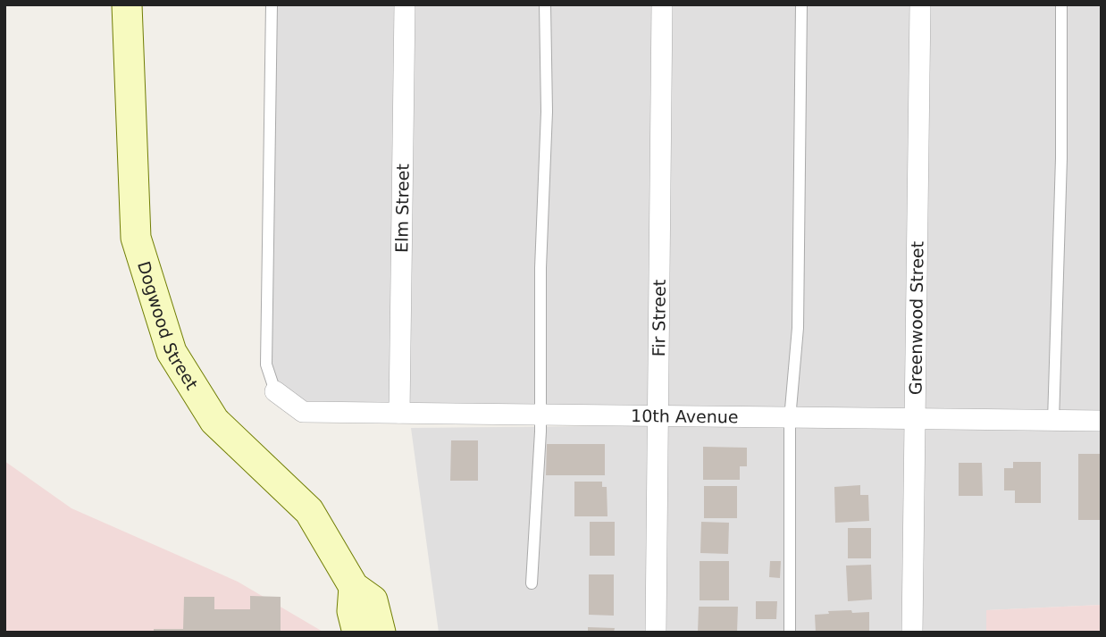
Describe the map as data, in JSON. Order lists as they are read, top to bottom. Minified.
{"streets":{"main road":["Dogwood Street"],"street":["Elm Street","Fir Street","Greenwood Street","10th Avenue"]},"crossings":[["Elm Street","10th Avenue"],["Fir Street","10th Avenue"],["Greenwood Street","10th Avenue"]]}
